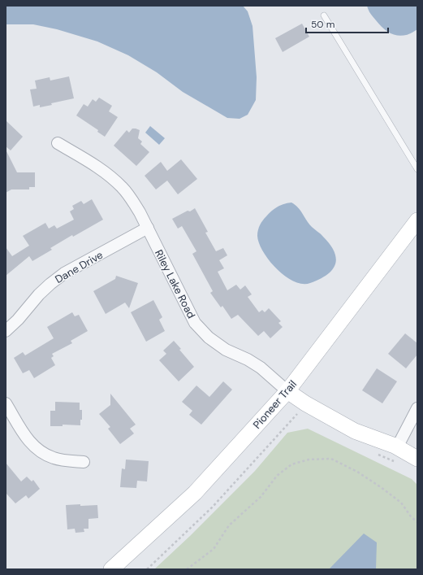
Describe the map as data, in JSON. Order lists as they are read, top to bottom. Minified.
{"streets":{"main road":["Riley Lake Road","Pioneer Trail"],"street":["Dane Drive"]},"crossings":[["Dane Drive","Riley Lake Road"],["Riley Lake Road","Pioneer Trail"]],"scale_bar":"50 m"}
